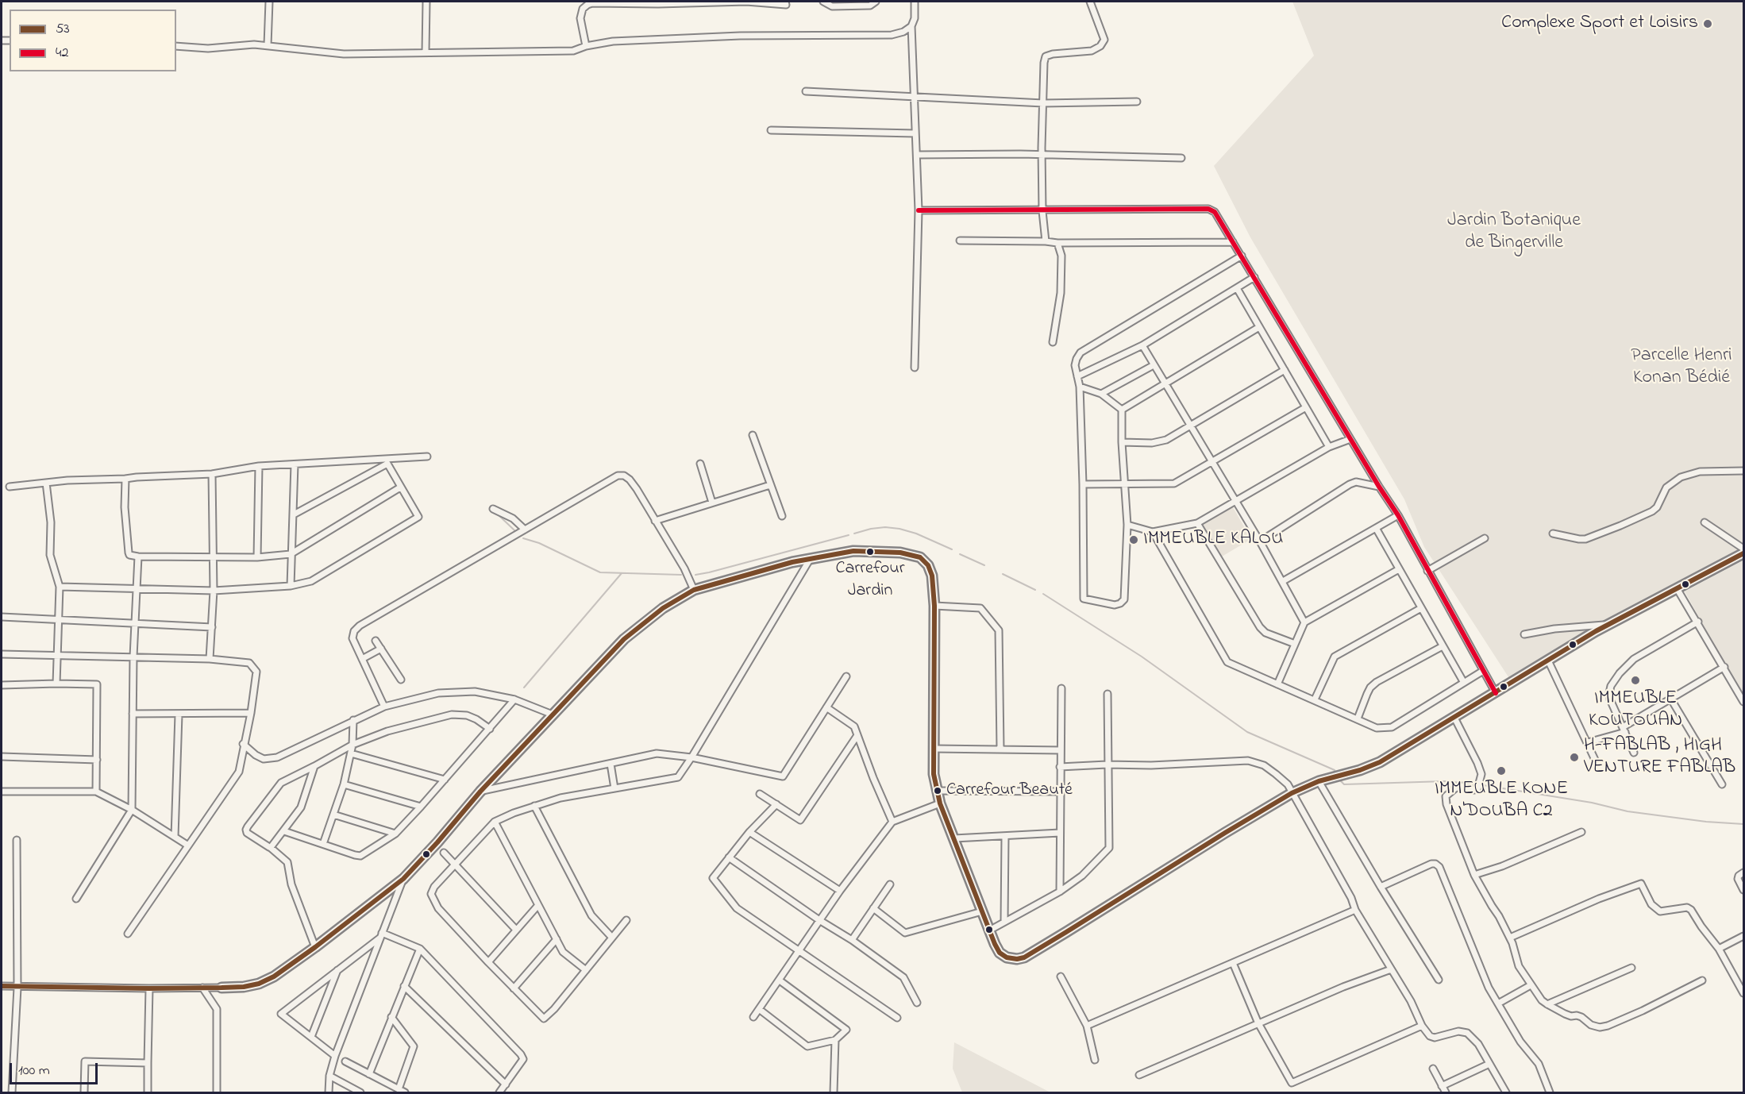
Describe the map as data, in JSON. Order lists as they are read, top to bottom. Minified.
{"parks":["Jardin Botanique de Bingerville","Parcelle Henri Konan Bédié"],"places":["Complexe Sport et Loisirs","IMMEUBLE KALOU","Carrefour Jardin","IMMEUBLE KOUTOUAN","H-FABLAB , HIGH VENTURE FABLAB","IMMEUBLE KONE N'DOUBA C2","Carrefour Beauté"],"lines":["transit line 42","transit line 53"],"legend":["53","42"],"scale_bar":"100 m"}
